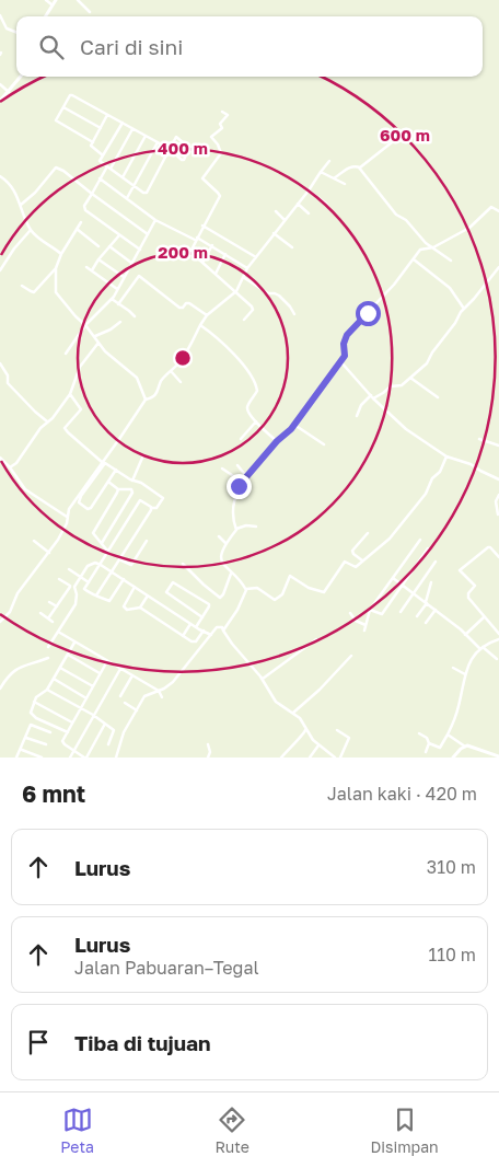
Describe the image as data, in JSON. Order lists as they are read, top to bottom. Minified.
{"page":{"search":"Cari di sini","heading":["6 mnt","Jalan kaki · 420 m"],"list":[["Lurus","310 m"],["Lurus","Jalan Pabuaran–Tegal","110 m"],"Tiba di tujuan"],"nav":["Peta","Rute","Disimpan"]},"rings":["600 m","400 m","200 m"]}
